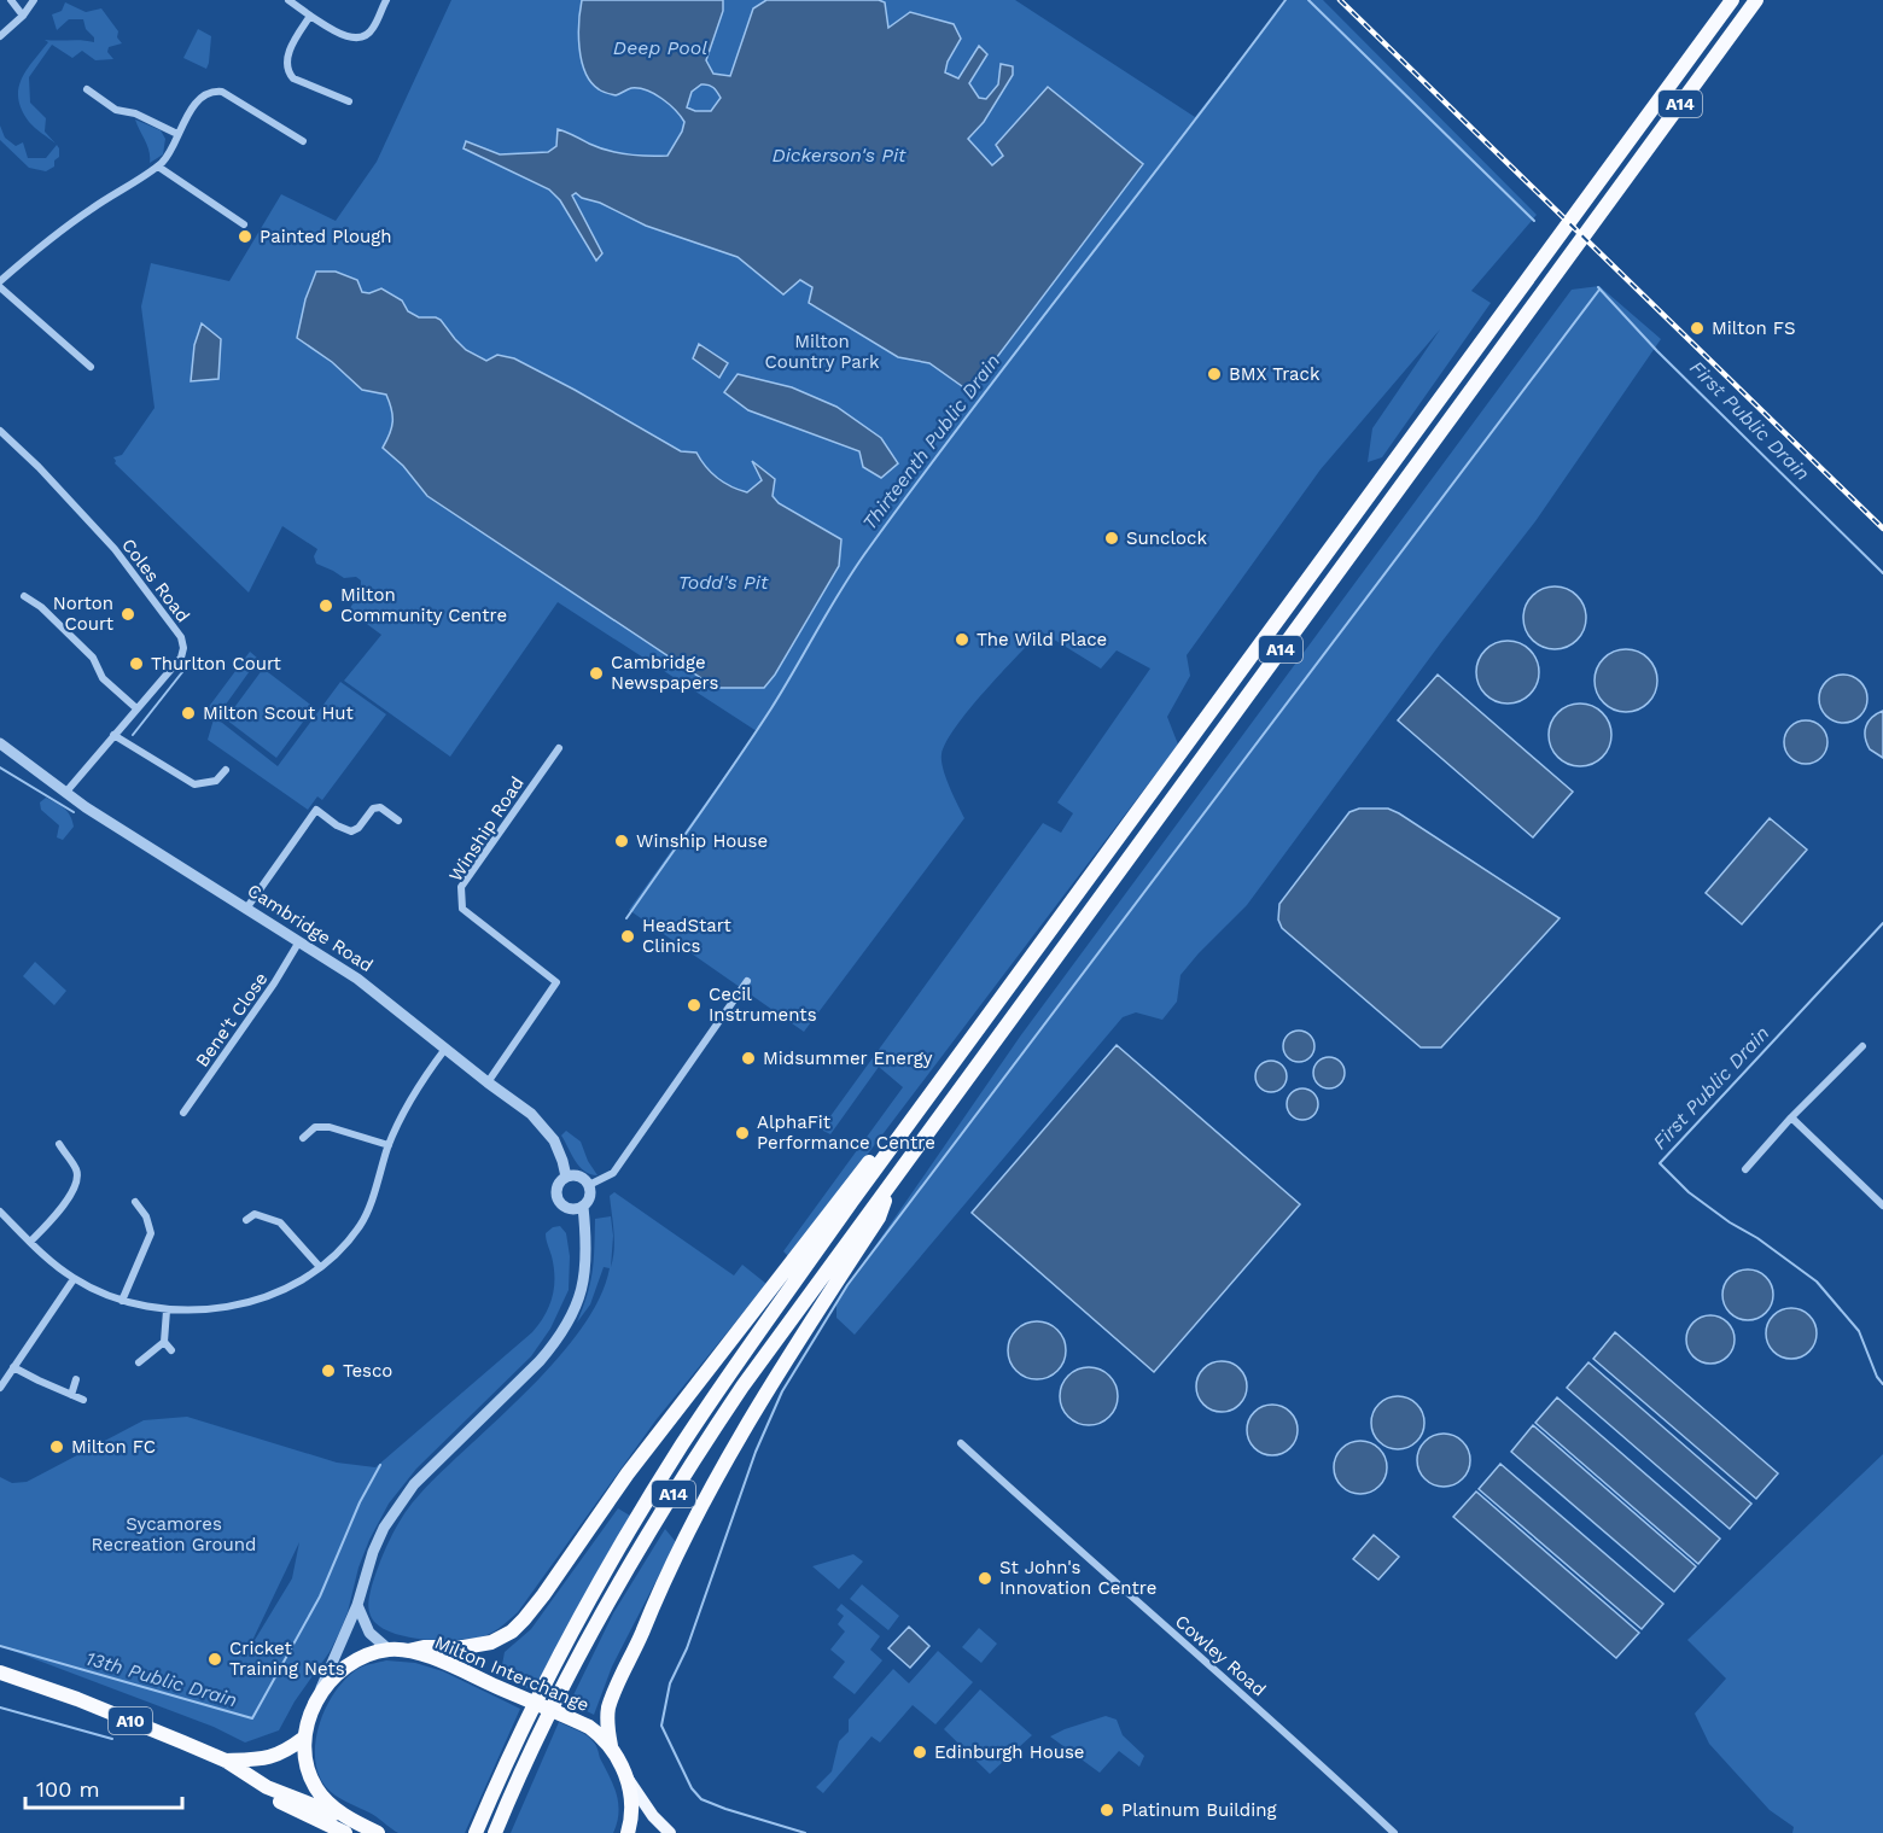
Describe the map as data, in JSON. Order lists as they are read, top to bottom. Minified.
{"streets":{"highway":["A14","Milton Interchange","A10"],"street":["Coles Road","Winship Road","Cambridge Road","Bene't Close","Cowley Road"]},"crossings":[["A14","Milton Interchange"],["Coles Road","Cambridge Road"],["Winship Road","Cambridge Road"],["Cambridge Road","Bene't Close"],["Milton Interchange","A10"]],"water":["Deep Pool","Dickerson's Pit","First Public Drain","Thirteenth Public Drain","Todd's Pit","13th Public Drain"],"parks":["Milton Country Park","Sycamores Recreation Ground"],"places":["Painted Plough","Milton FS","BMX Track","Sunclock","Milton Community Centre","Norton Court","The Wild Place","Thurlton Court","Cambridge Newspapers","Milton Scout Hut","Winship House","HeadStart Clinics","Cecil Instruments","Midsummer Energy","AlphaFit Performance Centre","Tesco","Milton FC","St John's Innovation Centre","Cricket Training Nets","Edinburgh House","Platinum Building"],"scale_bar":"100 m"}
